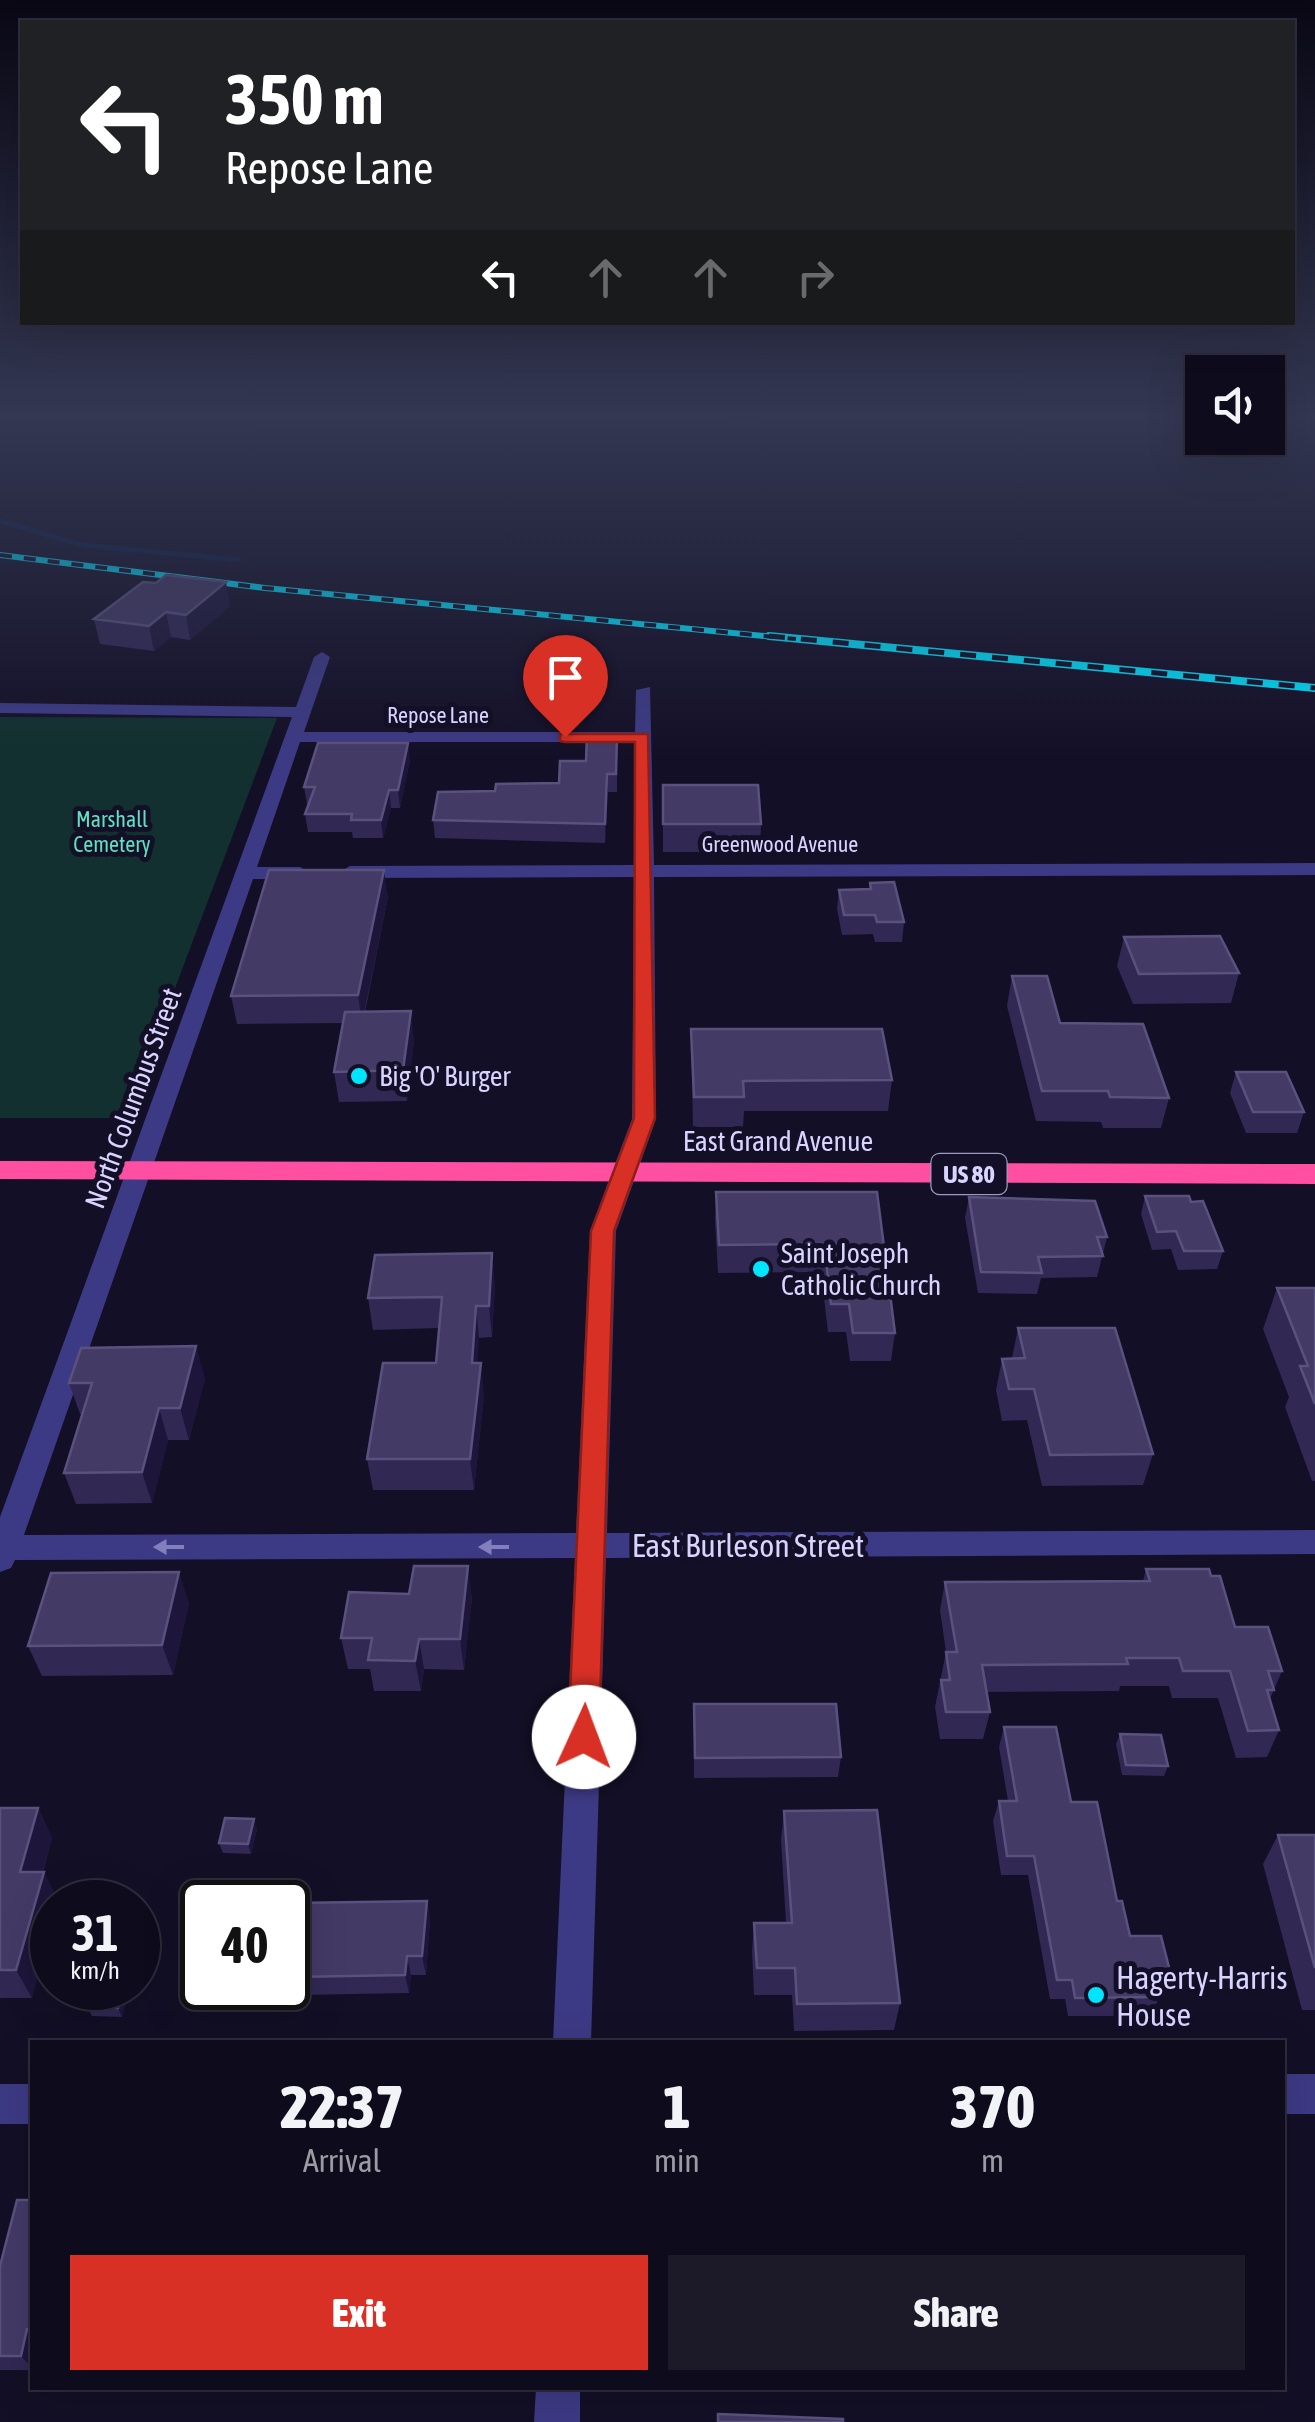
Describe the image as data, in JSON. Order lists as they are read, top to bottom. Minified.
{"streets":{"highway":["East Grand Avenue","US 80"],"street":["Repose Lane","Greenwood Avenue","North Columbus Street","East Burleson Street"]},"crossings":[["Repose Lane","North Columbus Street"],["Greenwood Avenue","North Columbus Street"],["North Columbus Street","East Grand Avenue"],["North Columbus Street","East Burleson Street"]],"one_way":["East Burleson Street"],"parks":["Marshall Cemetery"],"places":["Big 'O' Burger","Saint Joseph Catholic Church","Hagerty-Harris House"],"page":{"turn":["350 m","Repose Lane"],"speed":"31 km/h","limit":"40","eta":["22:37","Arrival","1","min","370","m"],"buttons":["Exit","Share"]}}
